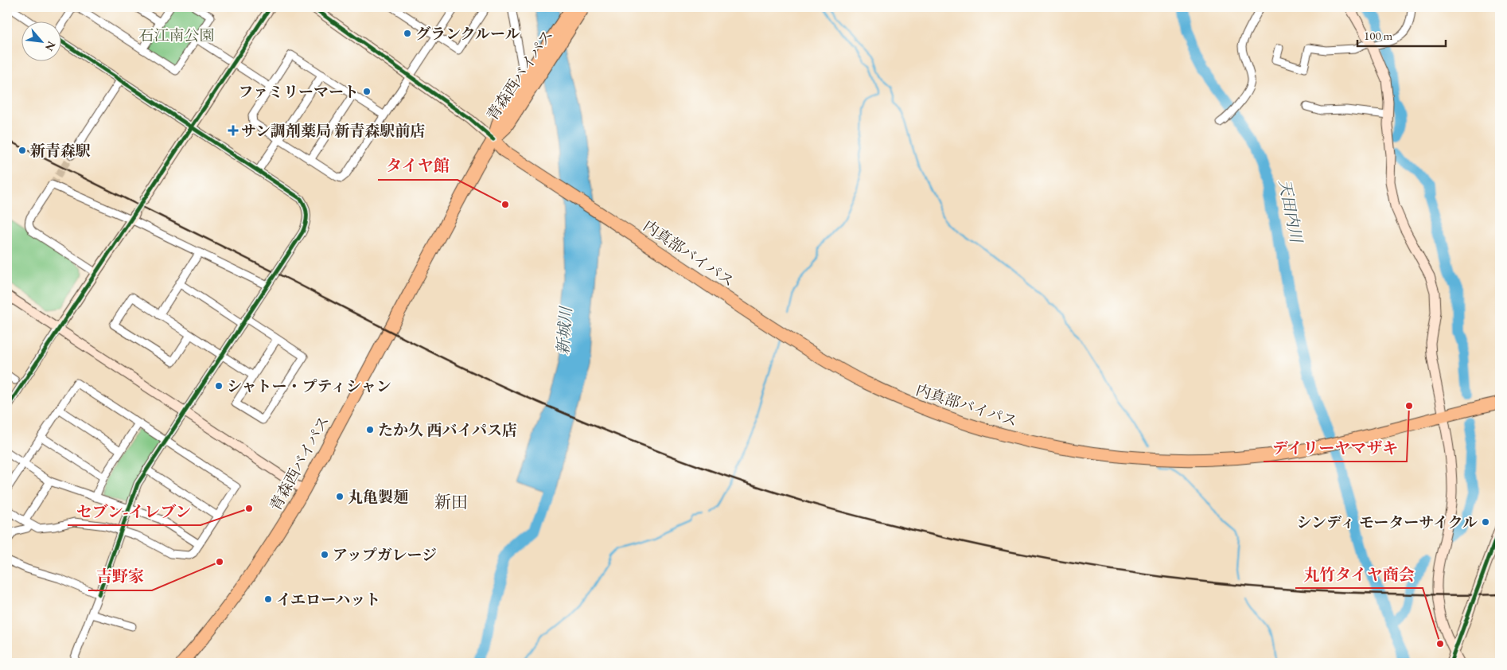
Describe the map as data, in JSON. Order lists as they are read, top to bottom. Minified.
{"streets":{"highway":["青森西バイパス","内真部バイパス"]},"crossings":[["青森西バイパス","内真部バイパス"]],"districts":["新田"],"water":["天田内川","新城川"],"parks":["石江南公園"],"places":{"other":["グランクルール","ファミリーマート","新青森駅","タイヤ館","シャトー・プティシャン","デイリーヤマザキ","たか久 西バイパス店","丸亀製麺","セブン-イレブン","シンディ モーターサイクル","アップガレージ","吉野家","イエローハット","丸竹タイヤ商会"],"health":["サン調剤薬局 新青森駅前店"]},"scale_bar":"100 m","north":"bottom right"}
